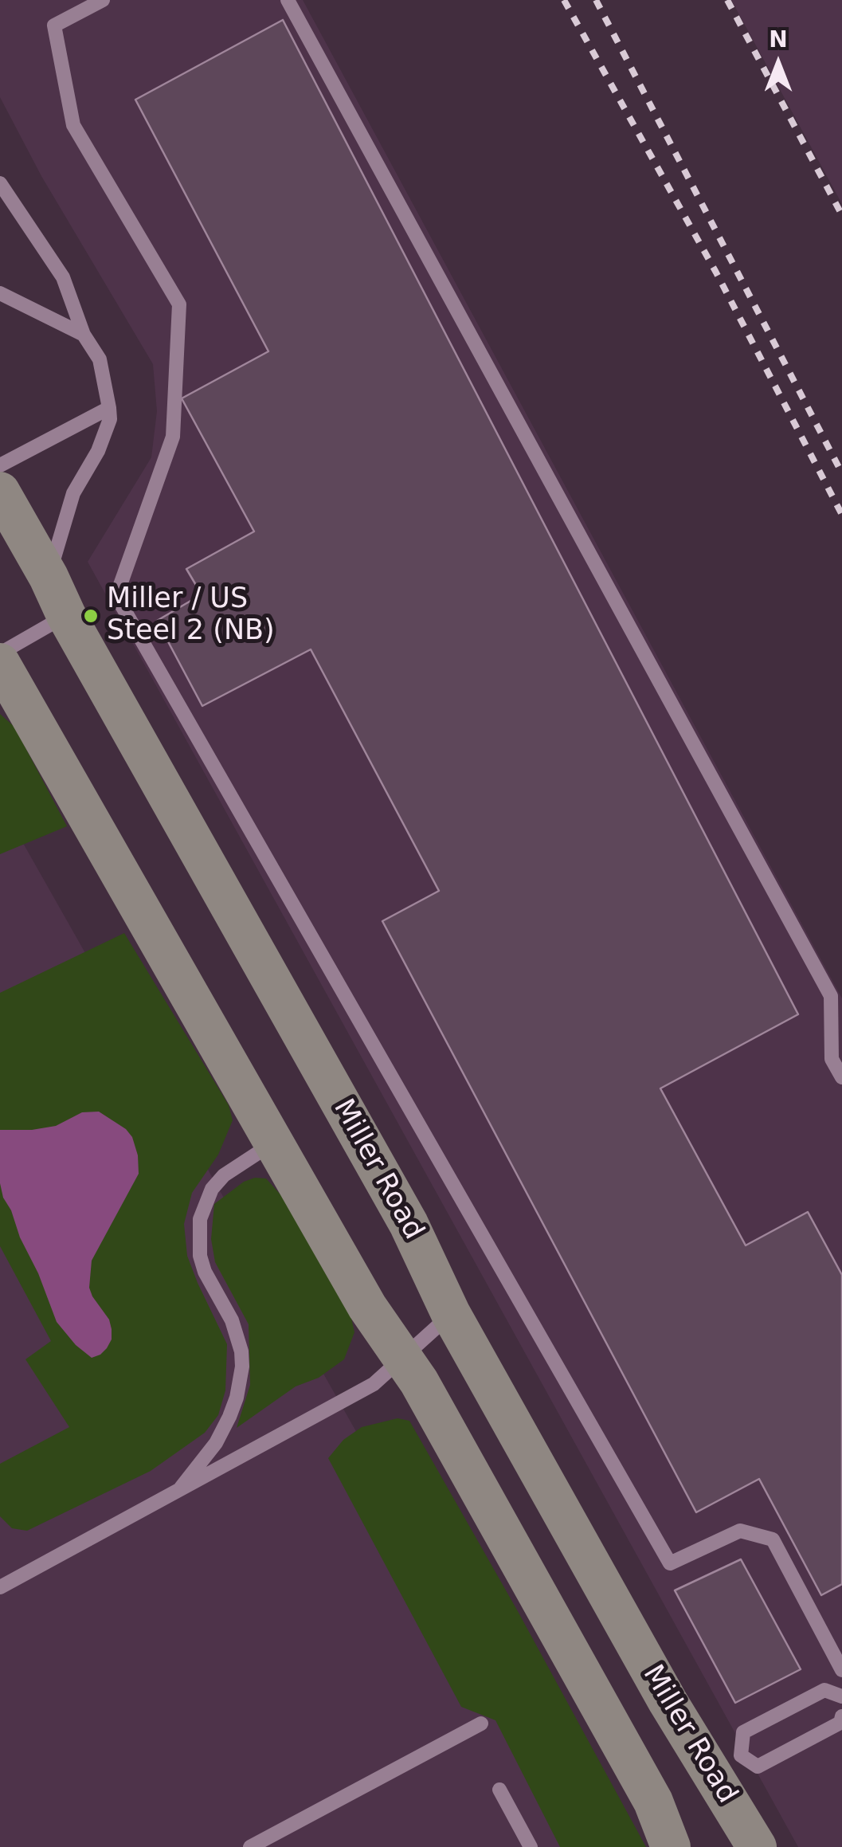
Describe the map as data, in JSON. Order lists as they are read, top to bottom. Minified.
{"streets":{"main road":["Miller Road"]},"places":["Miller / US Steel 2 (NB)"],"north":"top"}
